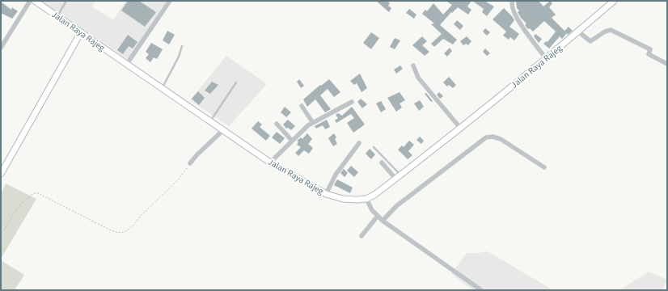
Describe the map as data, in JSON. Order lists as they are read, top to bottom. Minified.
{"streets":{"main road":["Jalan Raya Rajeg"]}}
